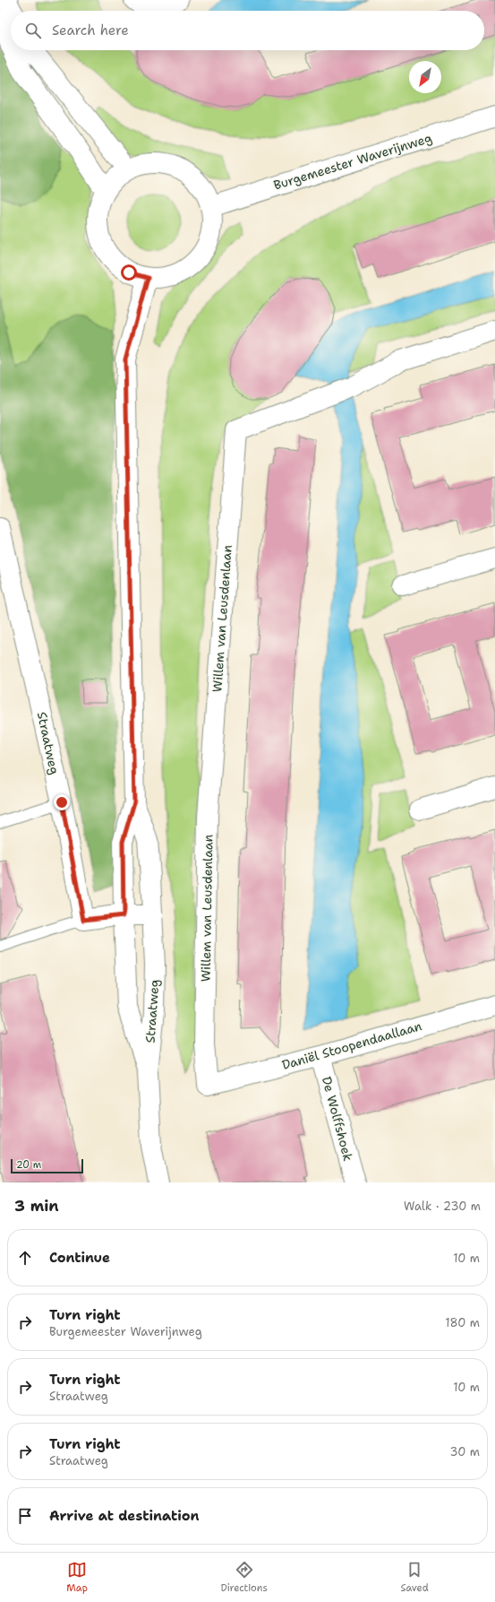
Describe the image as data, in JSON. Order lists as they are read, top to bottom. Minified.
{"streets":{"main road":["Burgemeester Waverijnweg","Willem van Leusdenlaan","Straatweg","Daniël Stoopendaallaan","De Wolffshoek"]},"crossings":[["Willem van Leusdenlaan","Daniël Stoopendaallaan"],["Daniël Stoopendaallaan","De Wolffshoek"]],"scale_bar":"20 m","north":"bottom left","page":{"search":"Search here","scale":"20 m","heading":["3 min","Walk · 230 m"],"list":[["Continue","10 m"],["Turn right","Burgemeester Waverijnweg","180 m"],["Turn right","Straatweg","10 m"],["Turn right","Straatweg","30 m"],"Arrive at destination"],"nav":["Map","Directions","Saved"]}}
